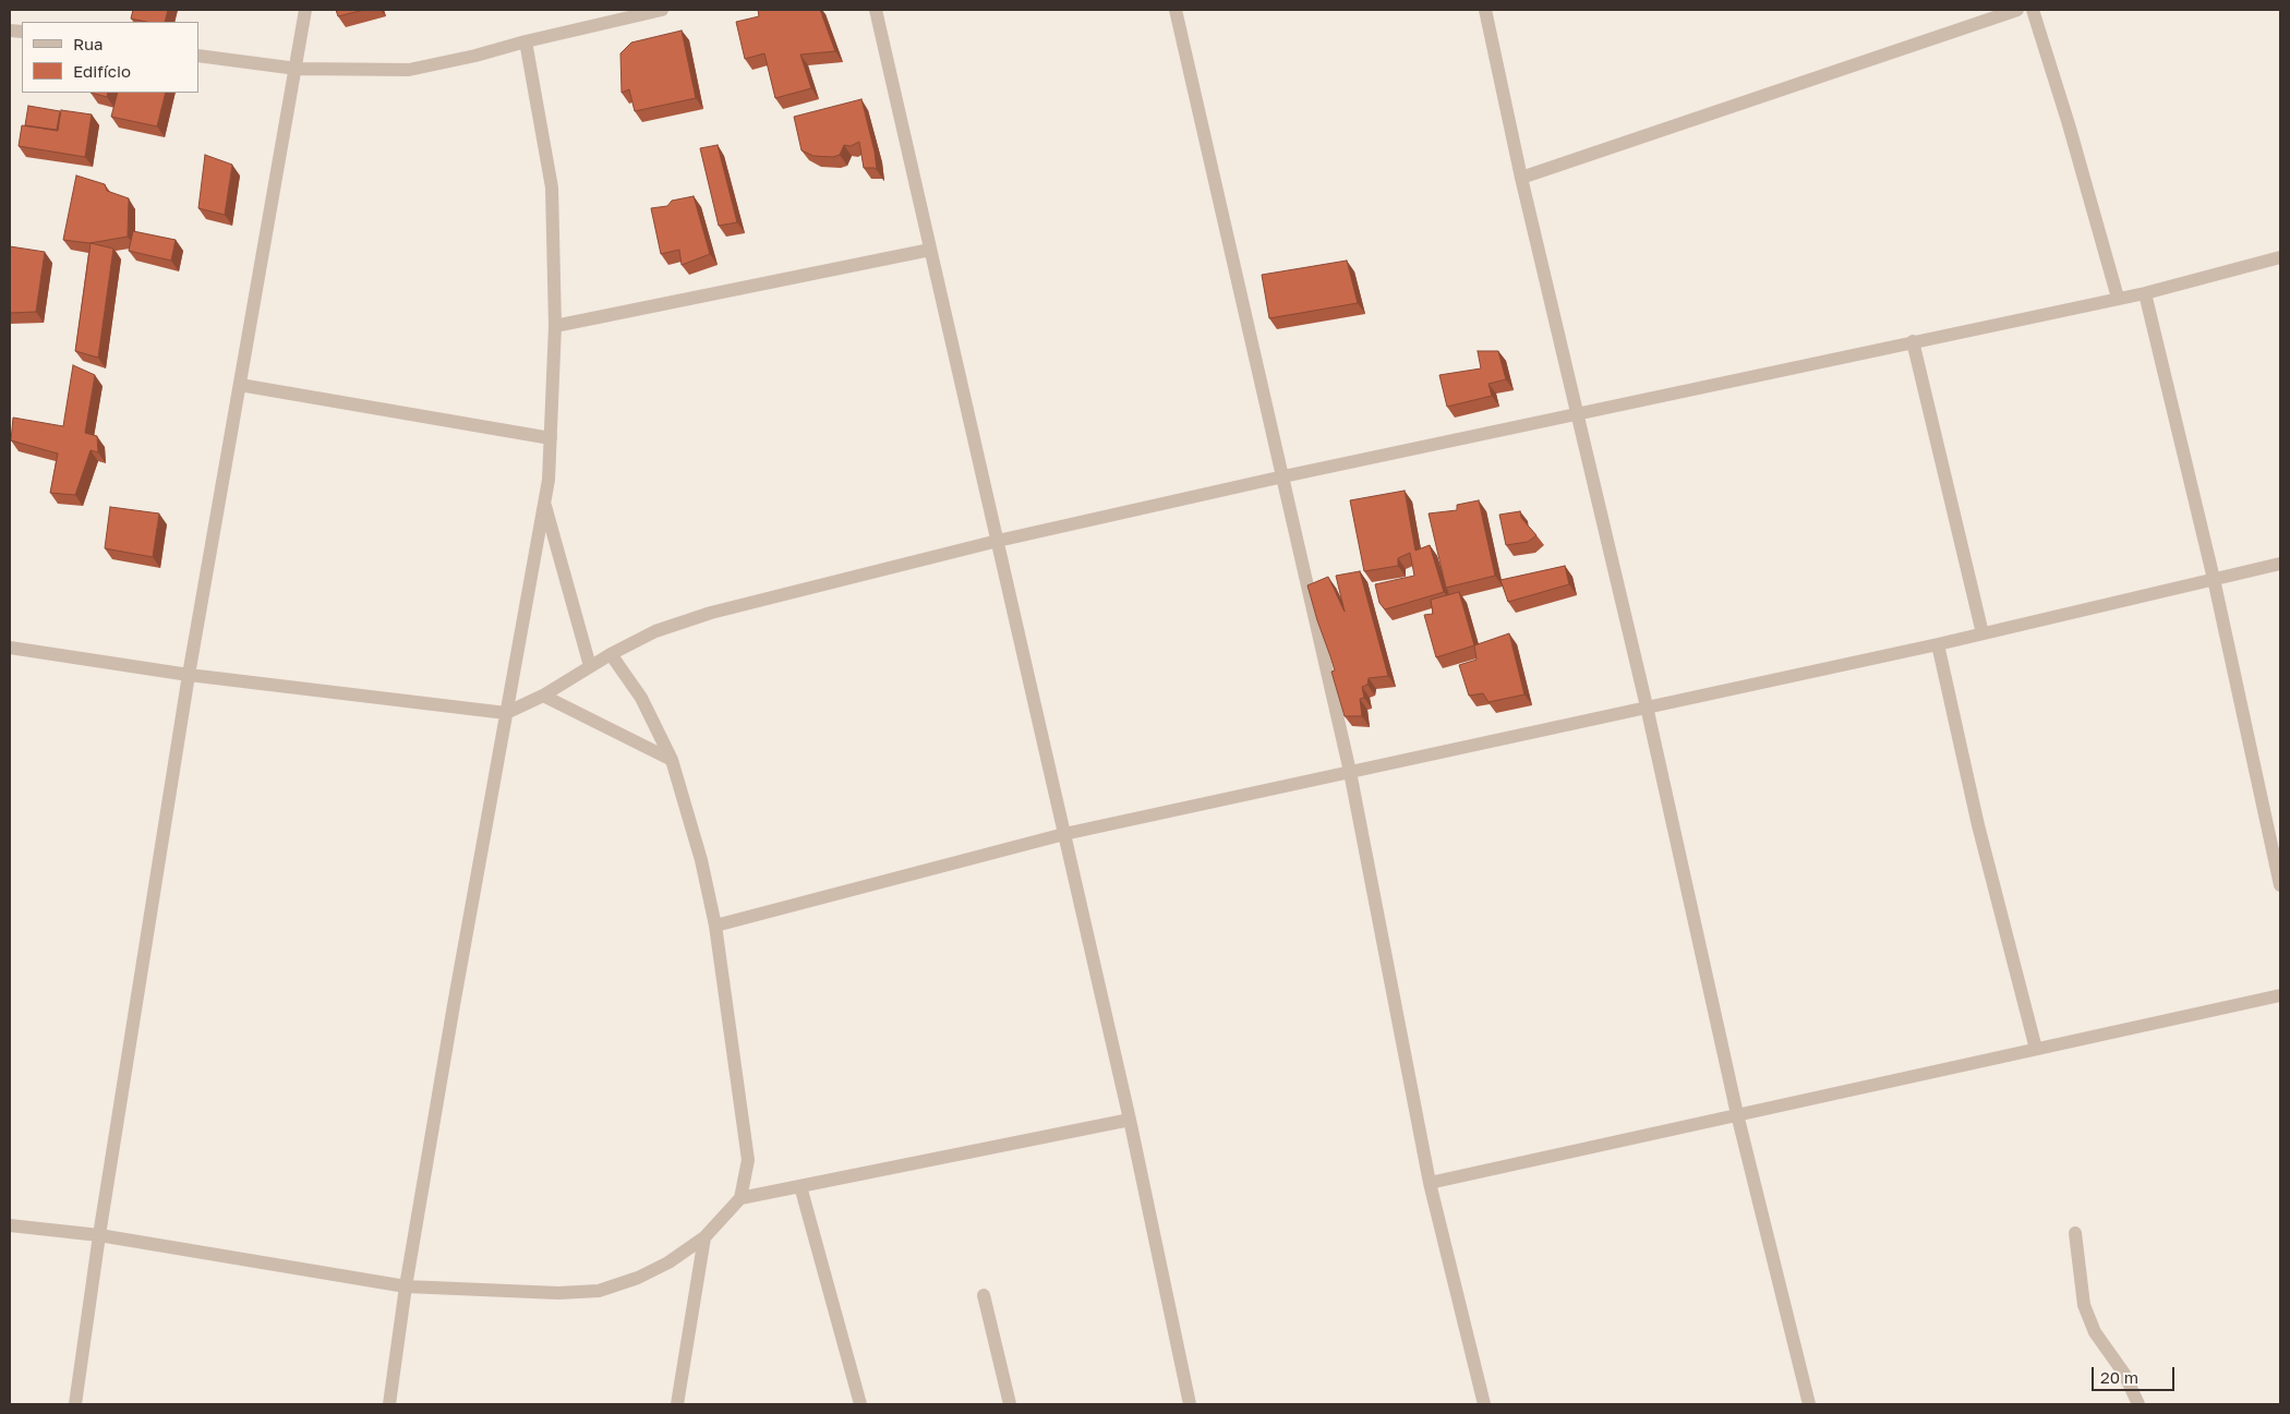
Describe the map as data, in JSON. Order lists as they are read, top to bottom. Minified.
{"legend":["Rua","Edifício"],"scale_bar":"20 m"}
